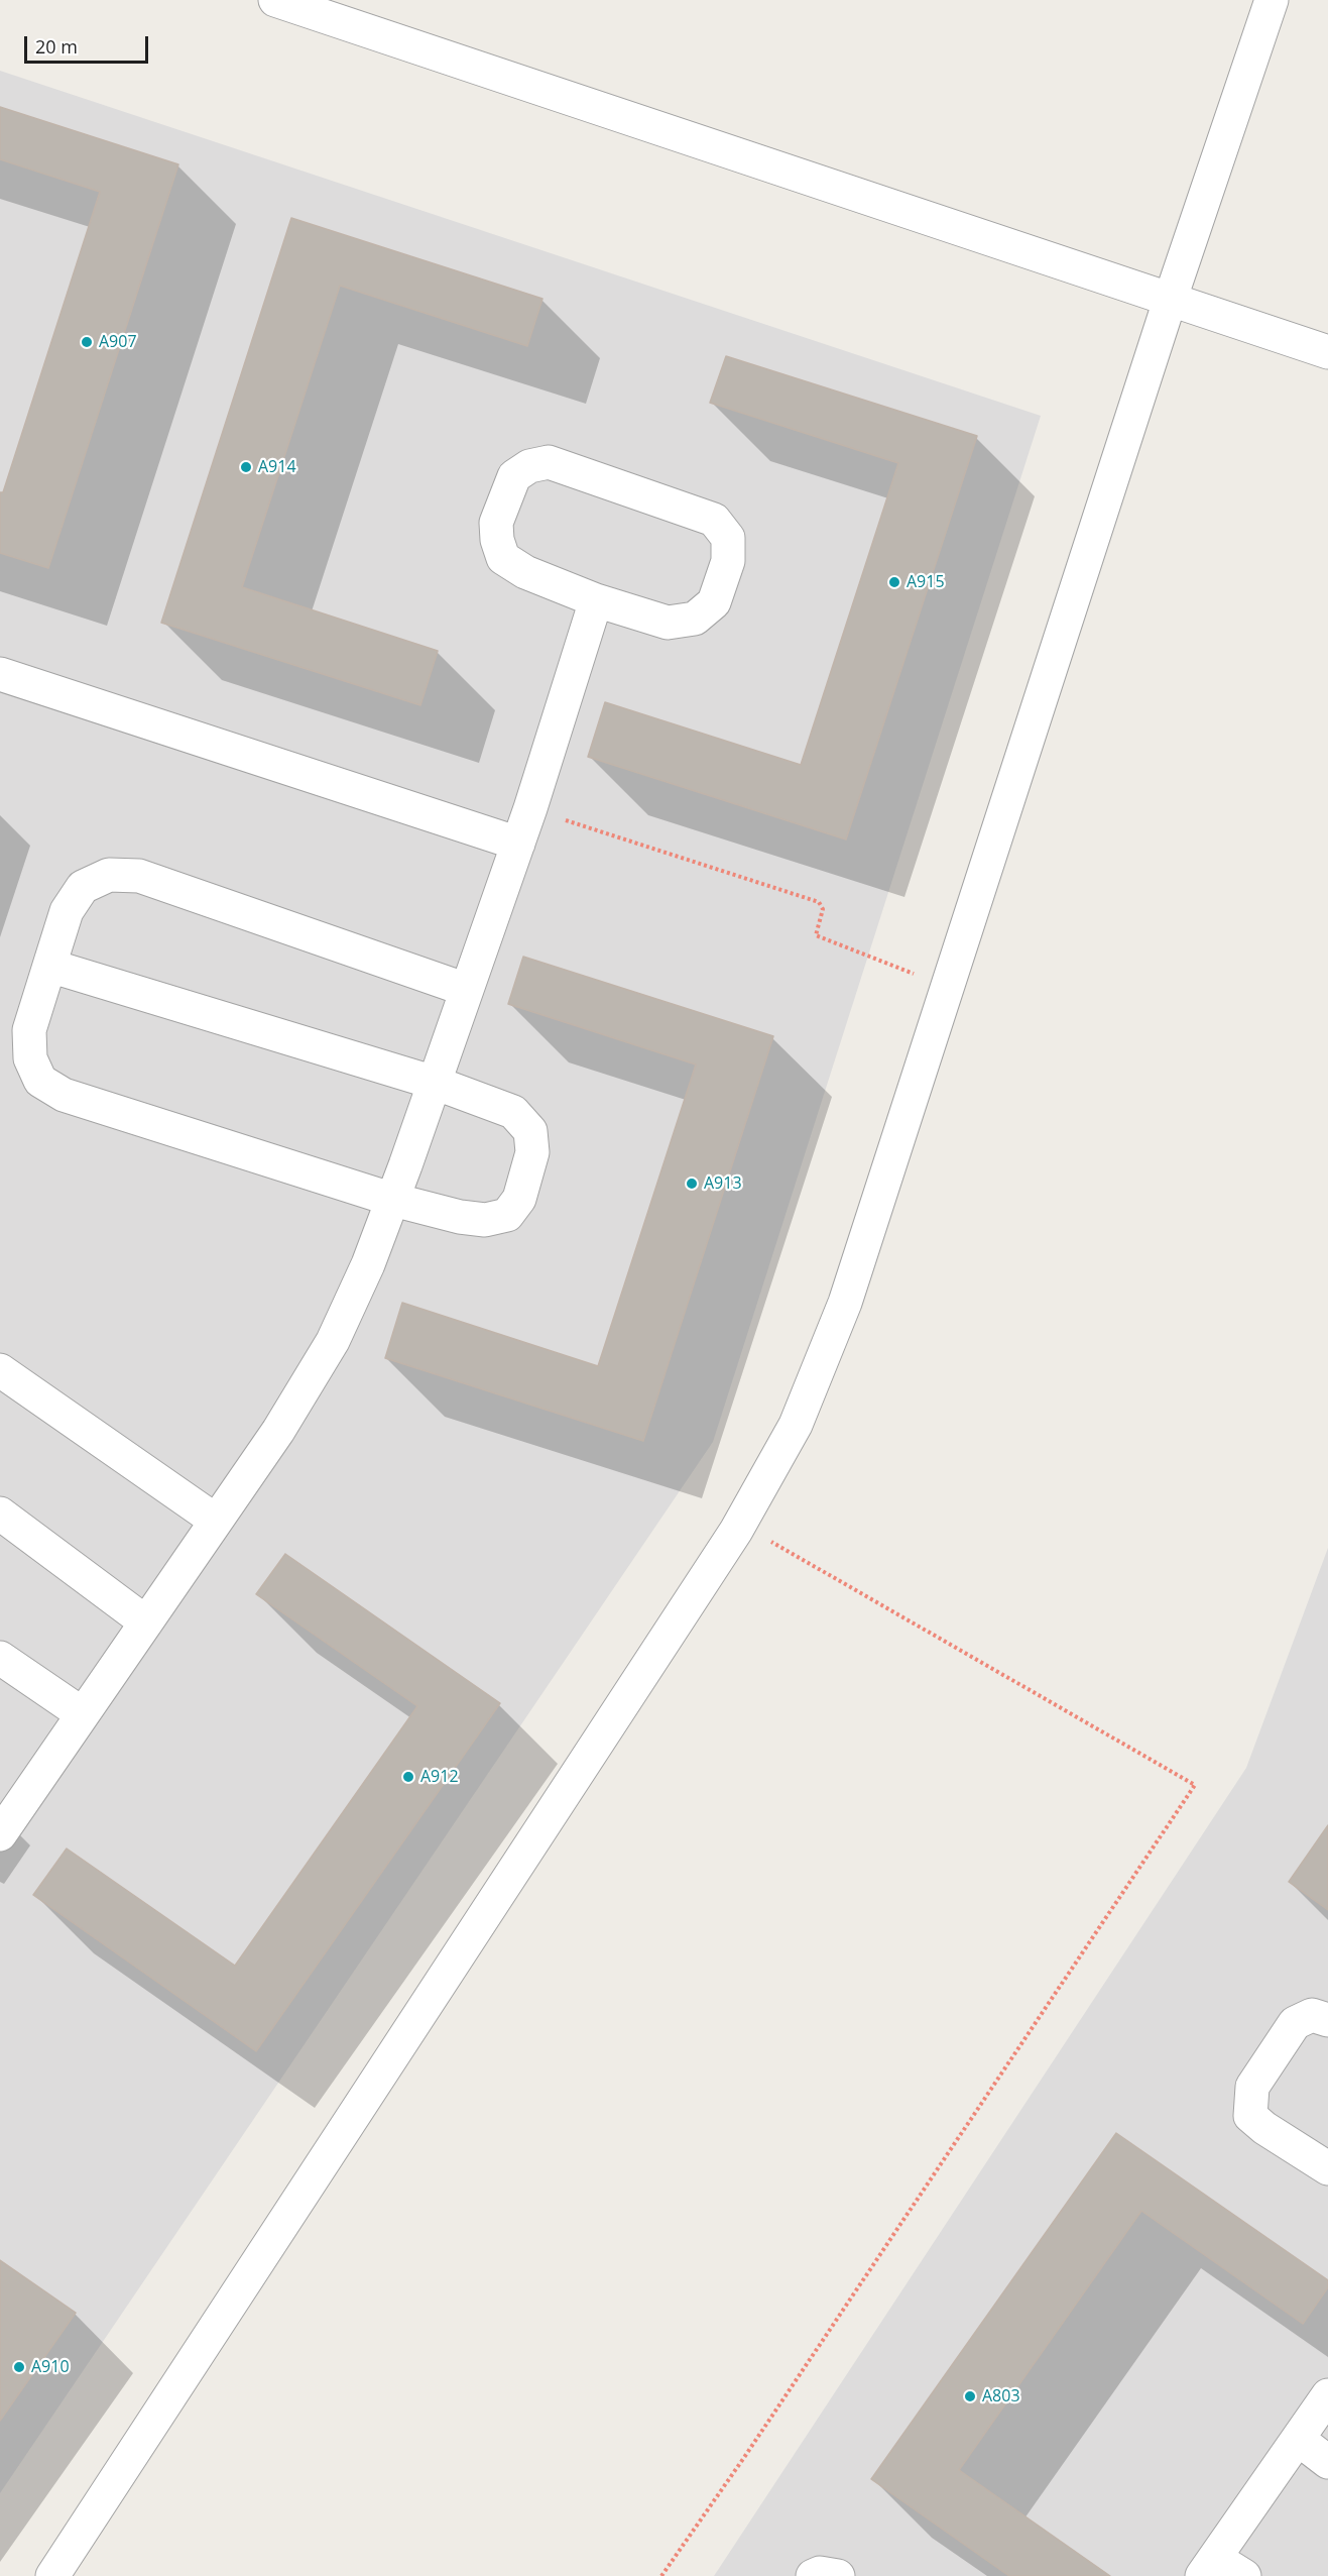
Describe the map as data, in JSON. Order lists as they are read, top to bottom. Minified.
{"places":["A907","A914","A915","A913","A912","A910","A803"],"scale_bar":"20 m"}
